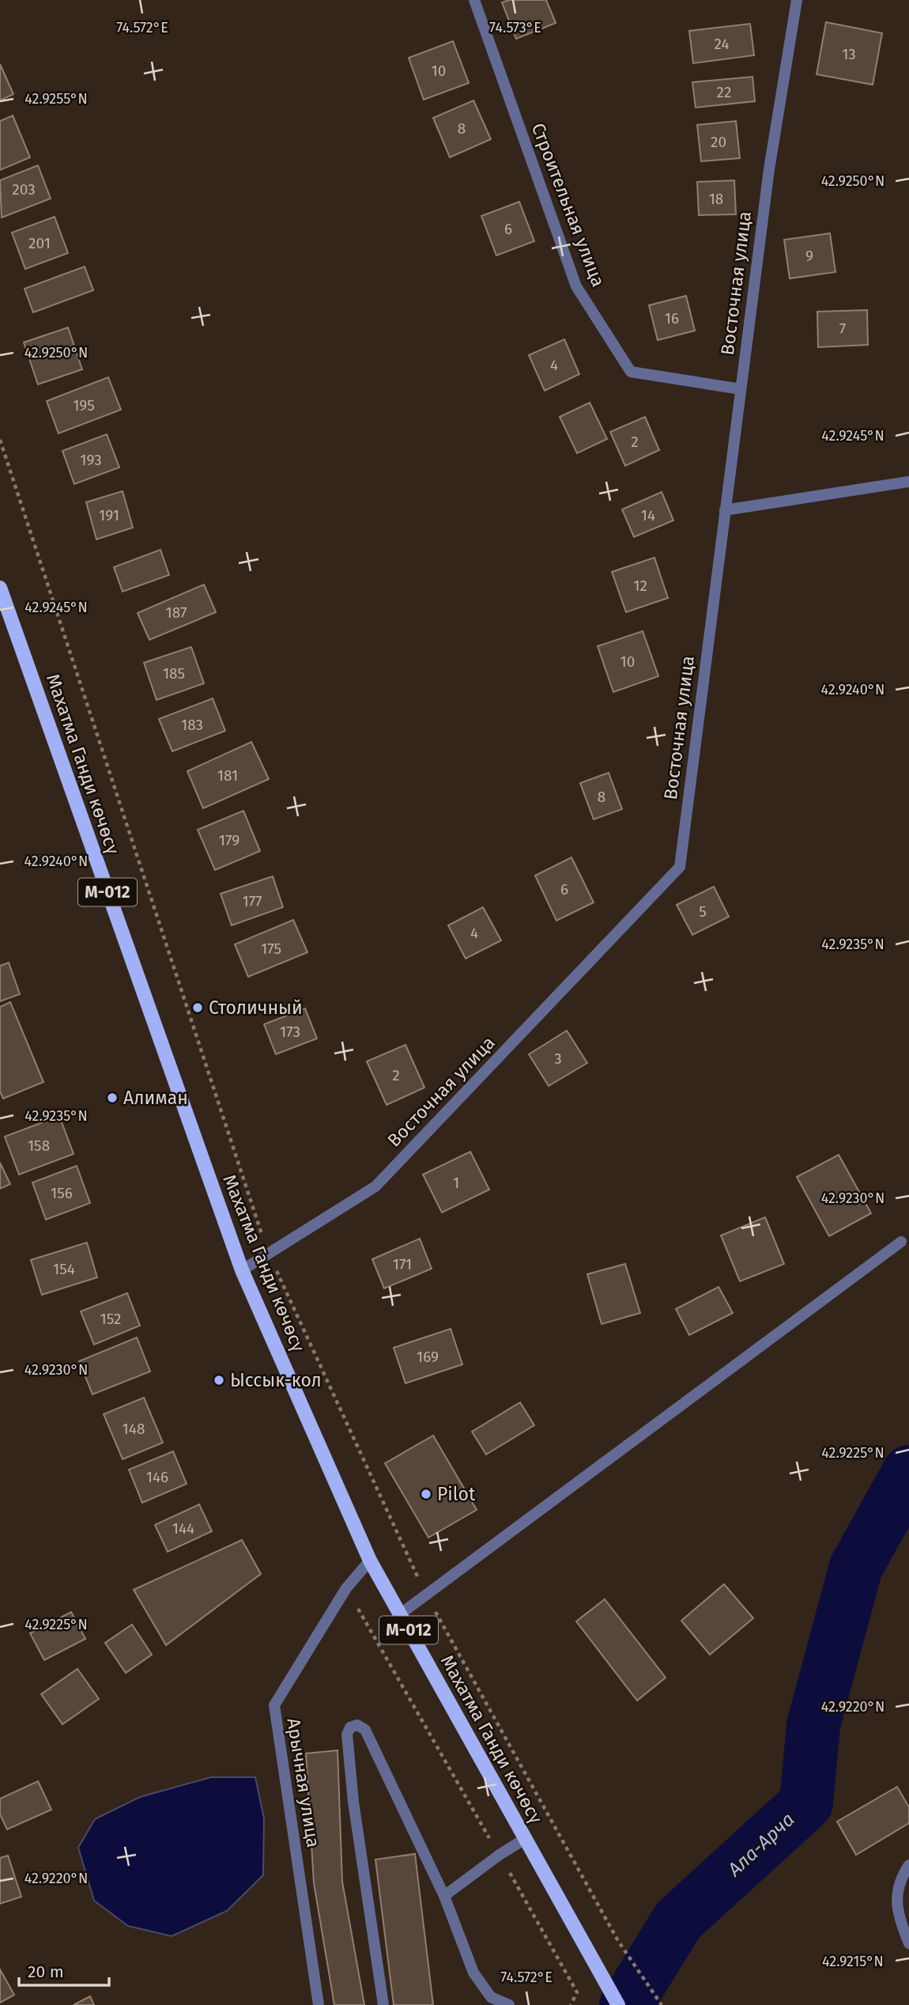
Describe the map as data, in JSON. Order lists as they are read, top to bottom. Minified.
{"streets":{"main road":["Махатма Ганди көчөсү","М-012"],"street":["Строительная улица","Восточная улица","Арычная улица"]},"crossings":[["Строительная улица","Восточная улица"],["Восточная улица","Махатма Ганди көчөсү"],["Махатма Ганди көчөсү","Арычная улица"]],"water":["Ала-Арча"],"places":["Столичный","Алиман","Ыссык-кол","Pilot"],"house_numbers":["24","13","10","22","8","20","203","18","6","201","9","16","7","4","195","2","193","191","14","12","187","10","185","183","181","8","179","6","177","5","4","175","173","3","2","158","1","156","171","154","152","169","148","146","144"],"scale_bar":"20 m","coordinates":["74.572°E","74.573°E","42.9255°N","42.9250°N","42.9245°N","42.9240°N","42.9235°N","42.9230°N","42.9225°N","42.9220°N","42.9215°N"]}
